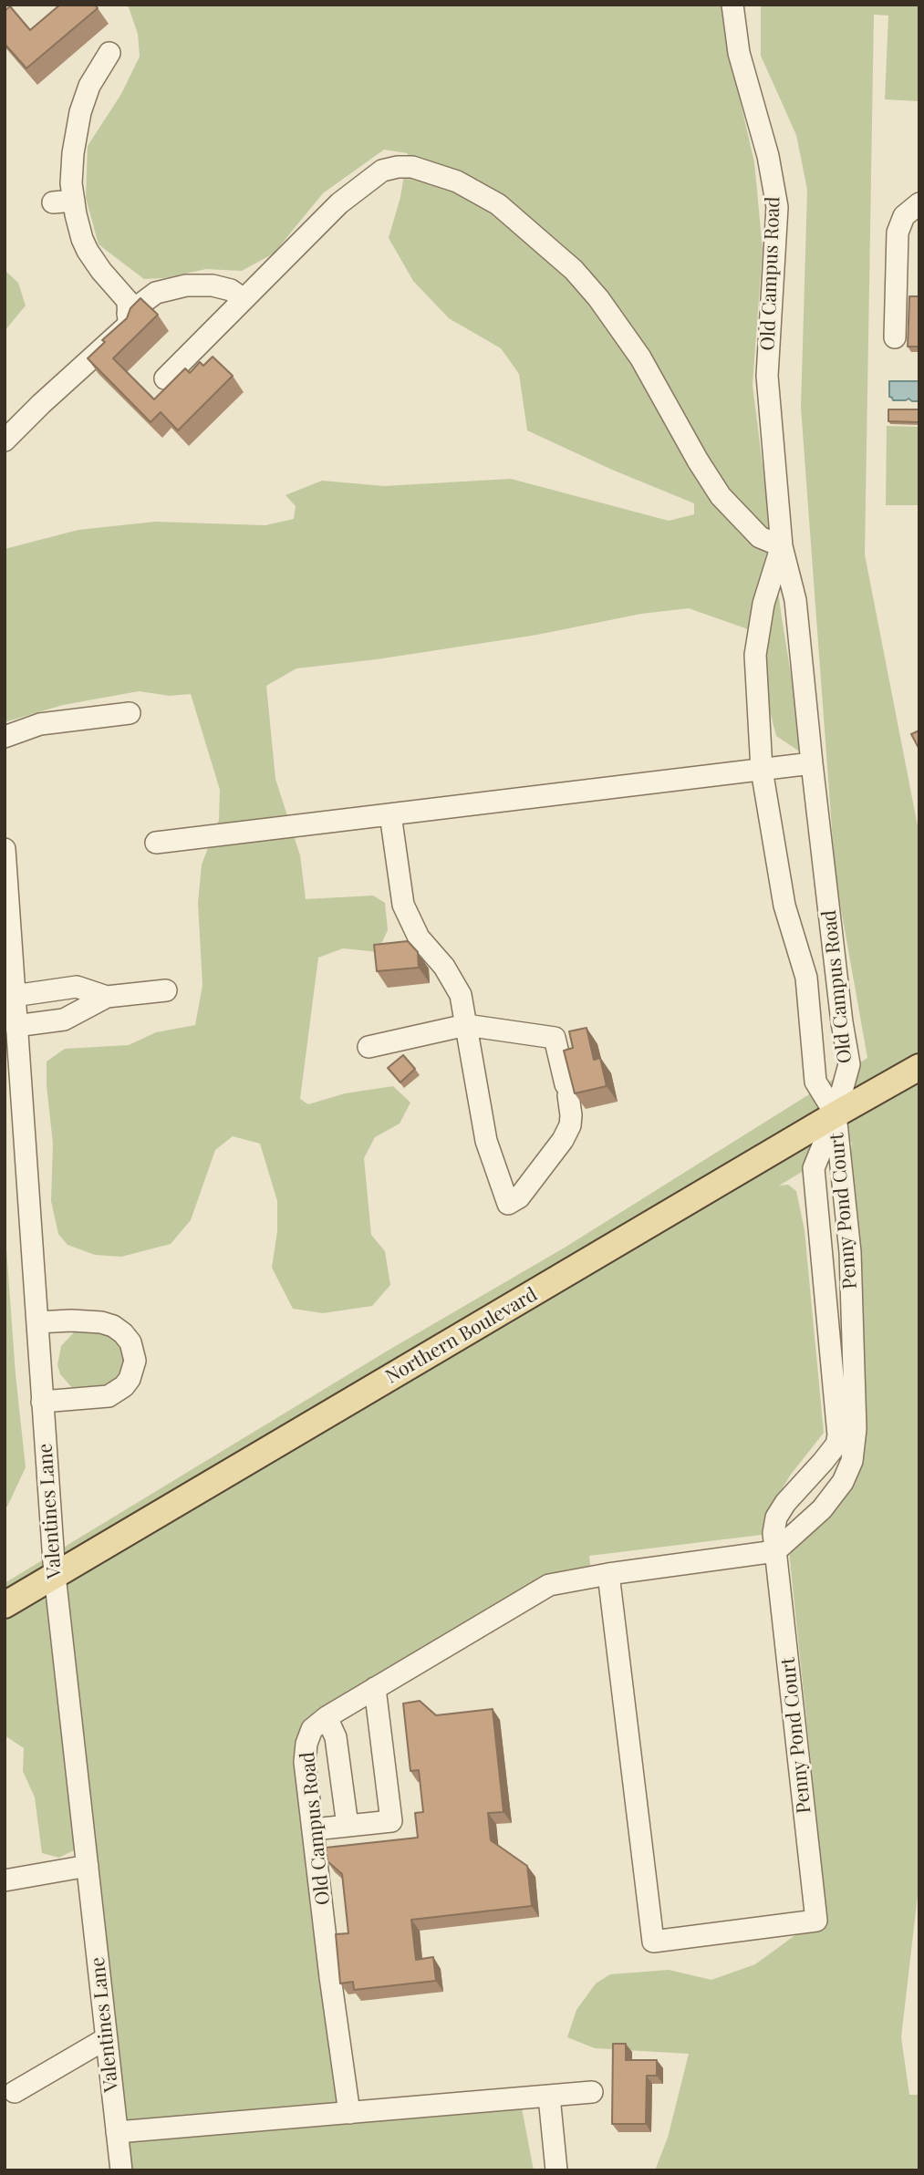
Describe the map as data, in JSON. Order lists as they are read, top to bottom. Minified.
{"streets":{"main road":["Northern Boulevard"],"street":["Old Campus Road","Penny Pond Court","Valentines Lane"]},"crossings":[["Old Campus Road","Penny Pond Court"],["Old Campus Road","Northern Boulevard"],["Penny Pond Court","Northern Boulevard"],["Northern Boulevard","Valentines Lane"]]}
